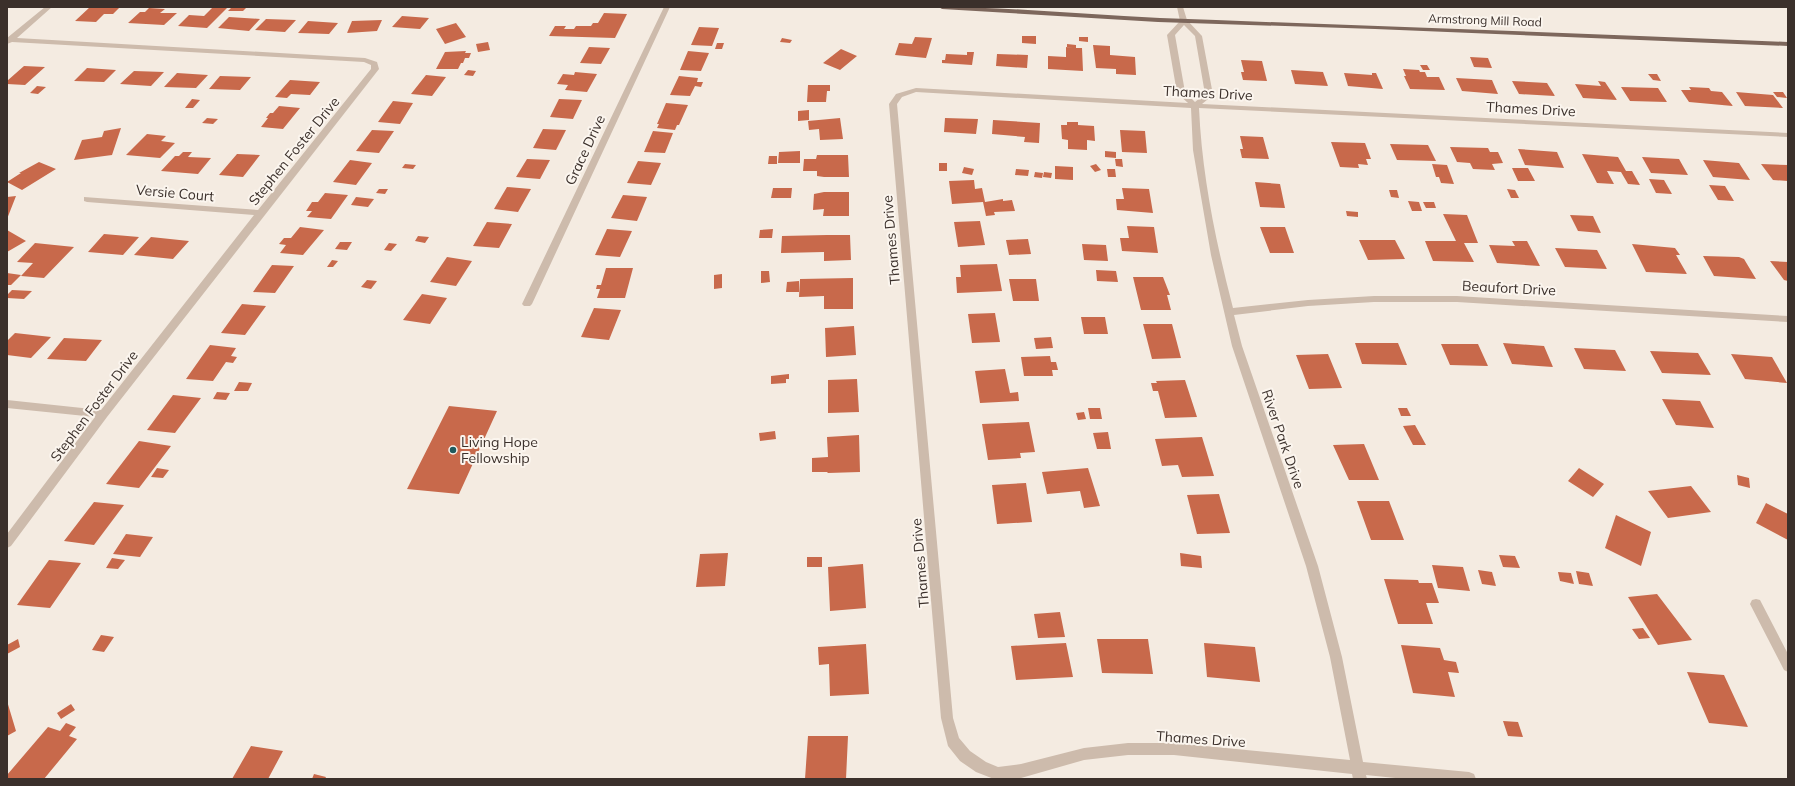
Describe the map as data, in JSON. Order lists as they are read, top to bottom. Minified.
{"streets":{"main road":["Armstrong Mill Road"],"street":["Thames Drive","Grace Drive","Stephen Foster Drive","Versie Court","Beaufort Drive","River Park Drive"]},"crossings":[["Thames Drive","River Park Drive"],["Stephen Foster Drive","Versie Court"],["Beaufort Drive","River Park Drive"]],"places":["Living Hope Fellowship"]}
